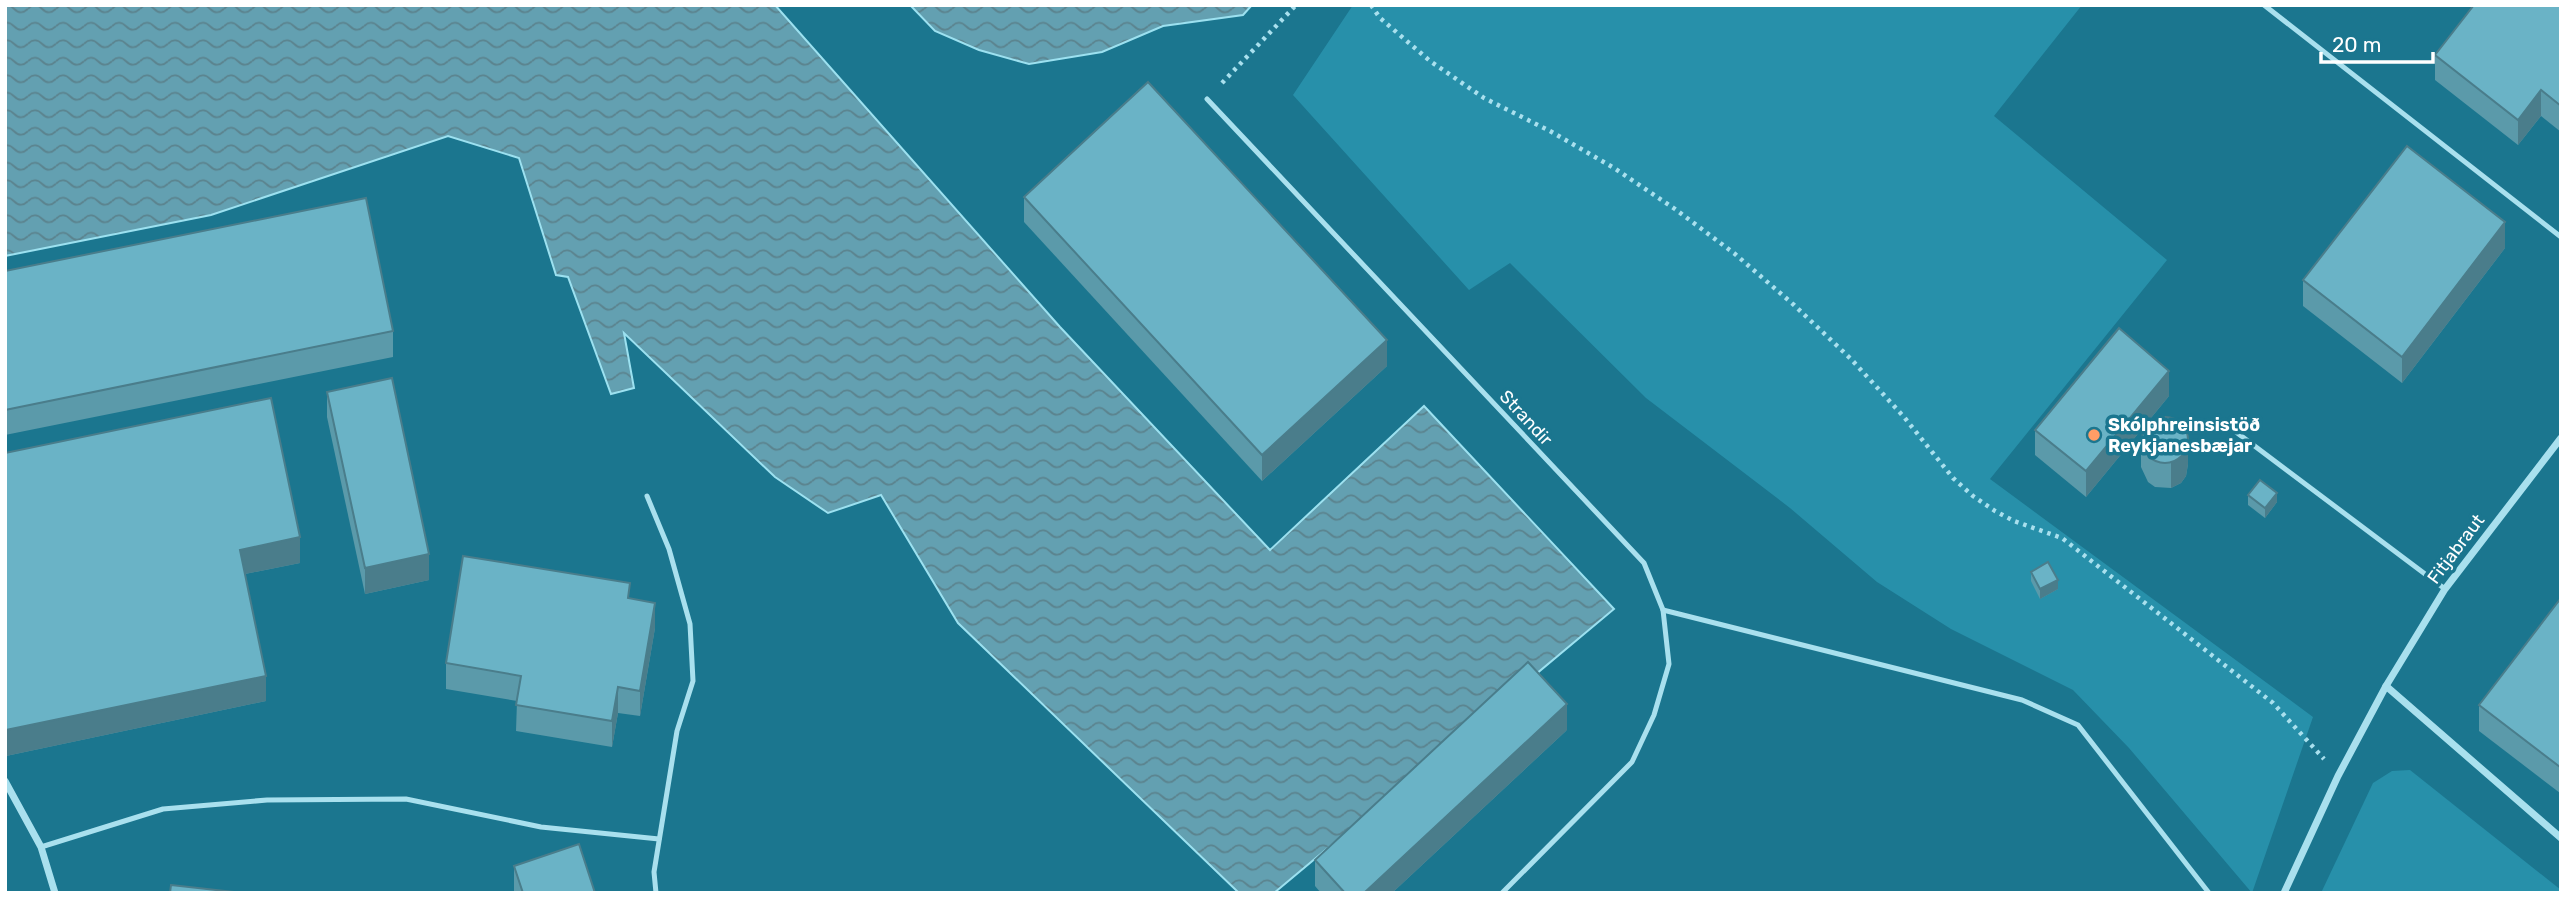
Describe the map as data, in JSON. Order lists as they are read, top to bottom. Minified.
{"streets":{"street":["Fitjabraut"],"lane":["Strandir"]},"places":["Skólphreinsistöð Reykjanesbæjar"],"scale_bar":"20 m"}
